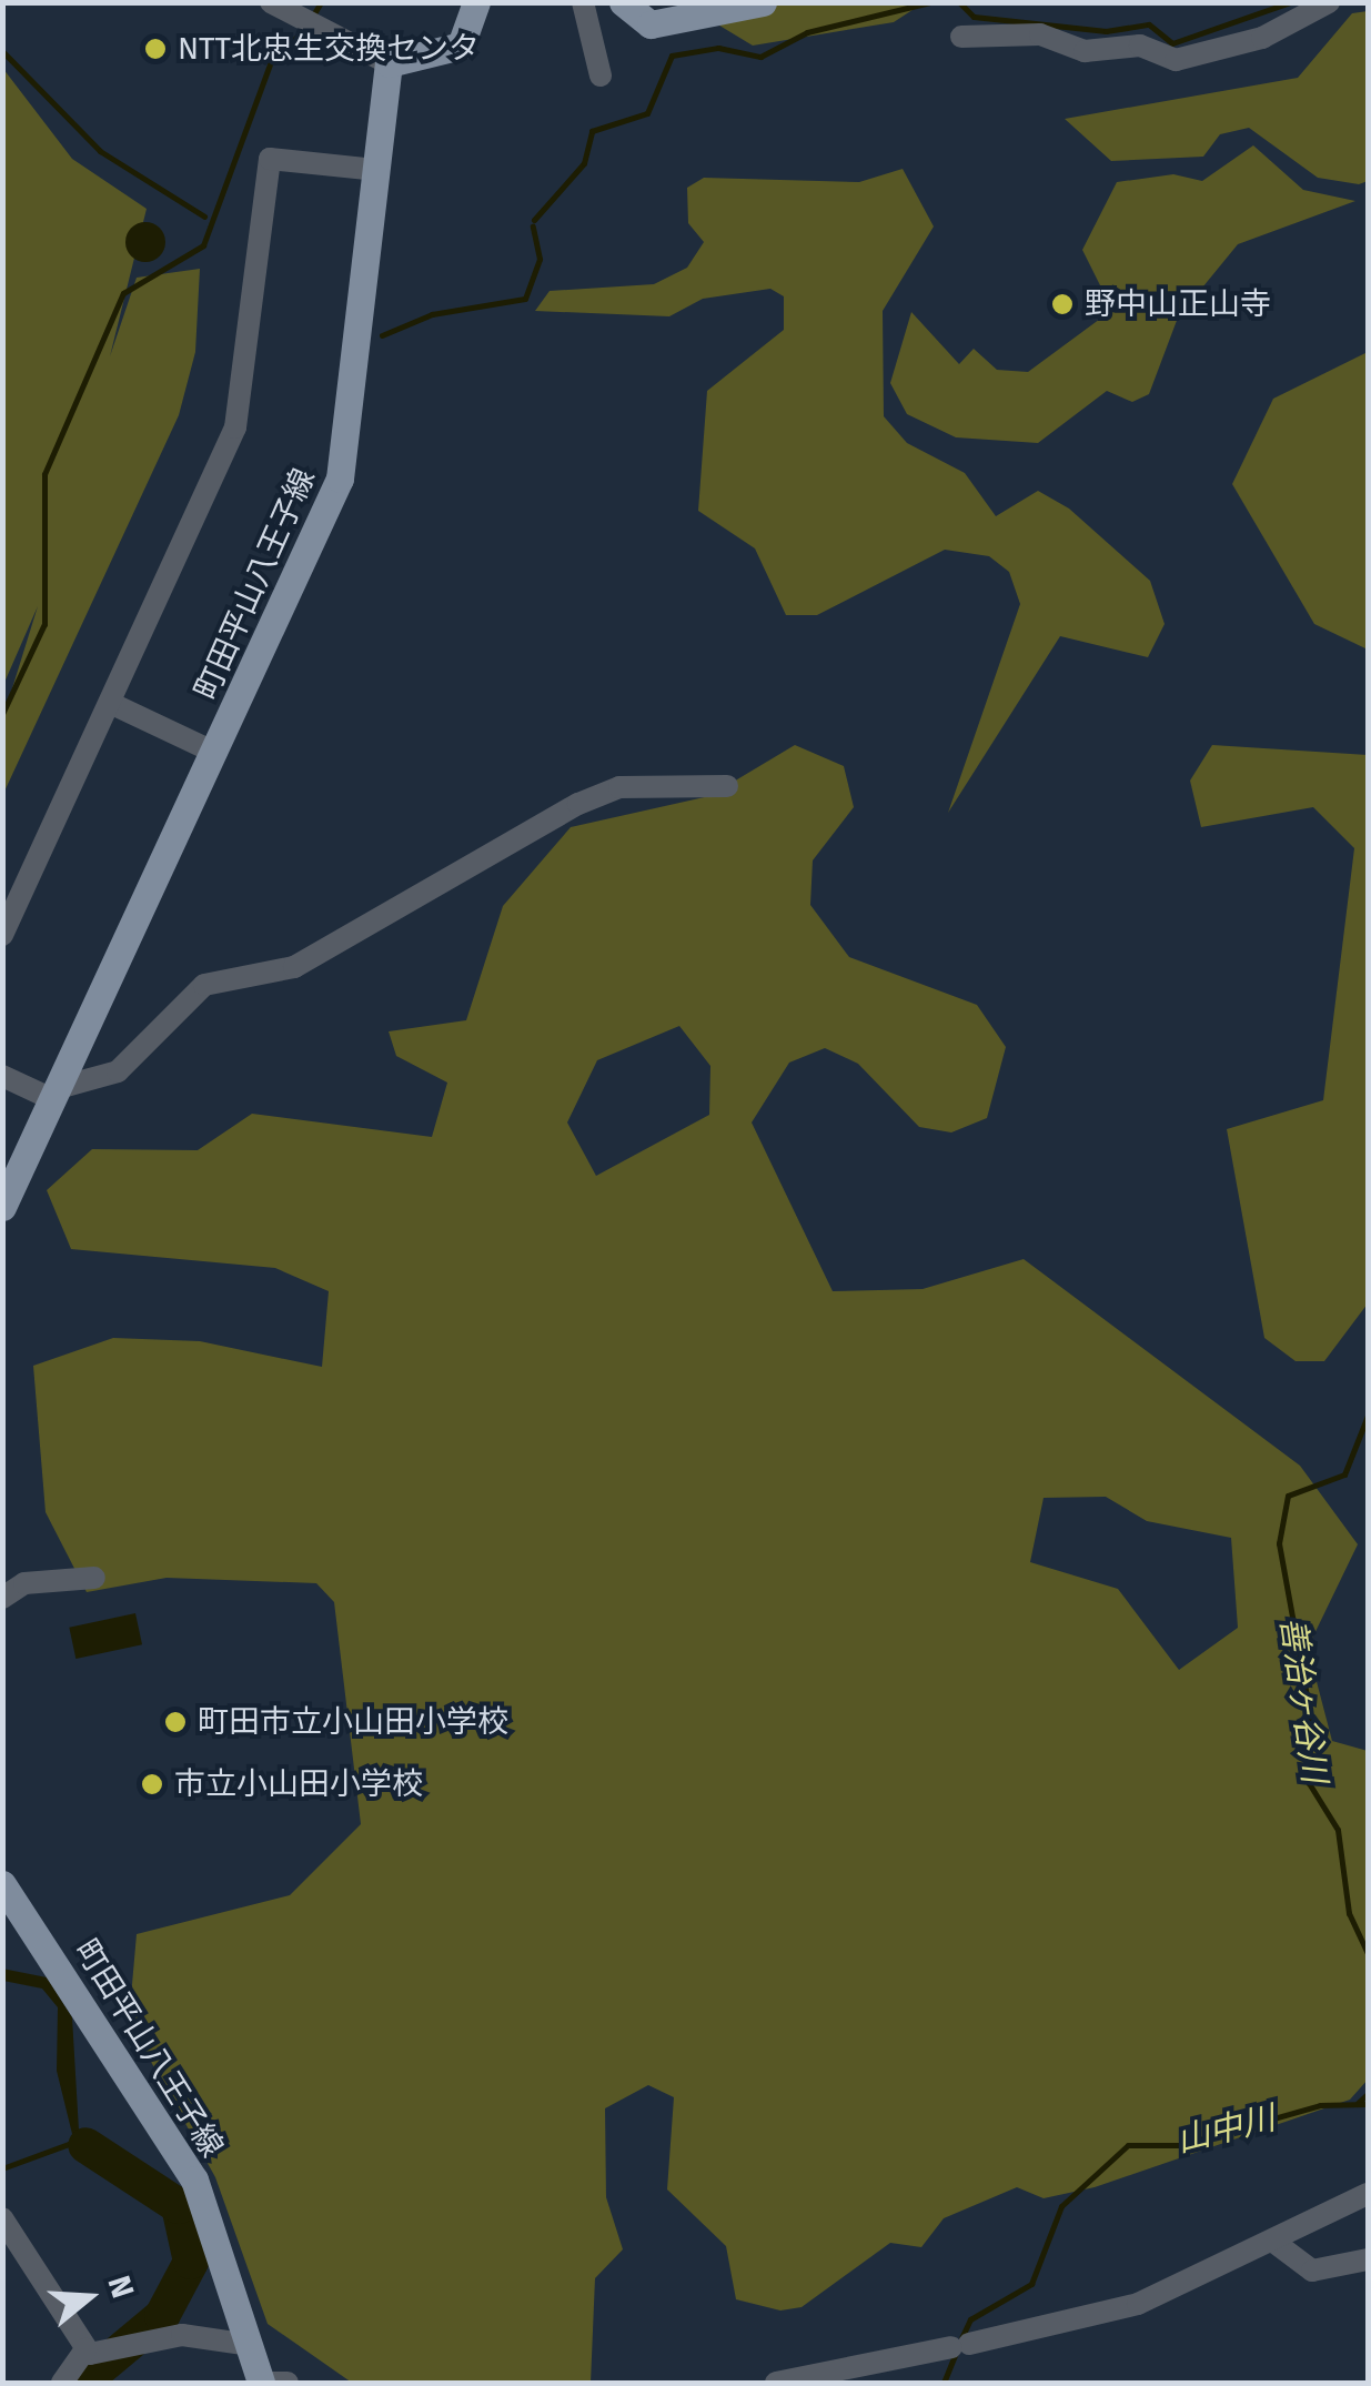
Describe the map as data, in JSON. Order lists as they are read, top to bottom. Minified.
{"streets":{"main road":["町田平山八王子線"]},"water":["善治ヶ谷川","山中川"],"places":["NTT北忠生交換センタ","野中山正山寺","町田市立小山田小学校","市立小山田小学校"],"north":"right"}
